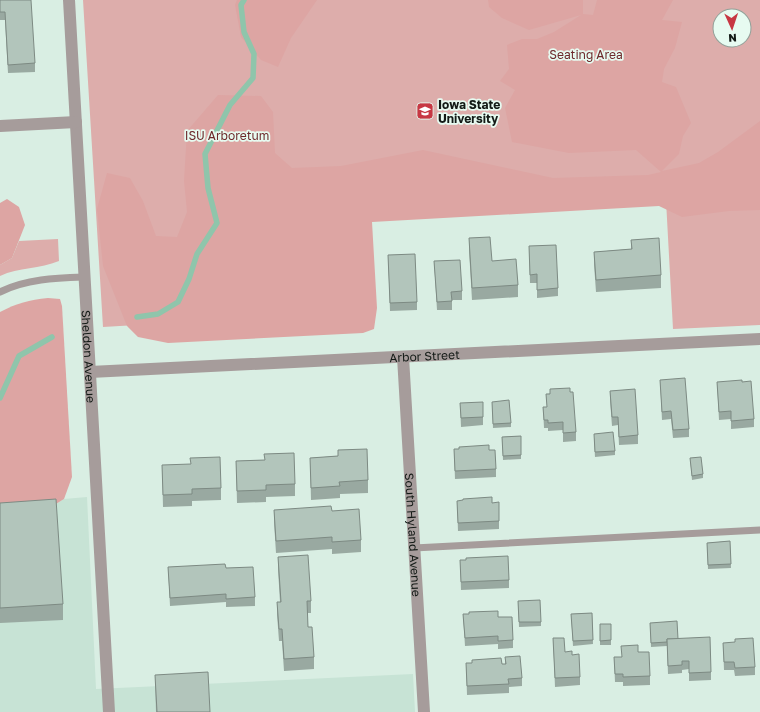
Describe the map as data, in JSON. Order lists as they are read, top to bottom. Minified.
{"streets":{"street":["Sheldon Avenue","Arbor Street","South Hyland Avenue"]},"crossings":[["Sheldon Avenue","Arbor Street"],["Arbor Street","South Hyland Avenue"]],"parks":["Seating Area","ISU Arboretum"],"places":{"school or university":["Iowa State University"]},"north":"bottom"}
